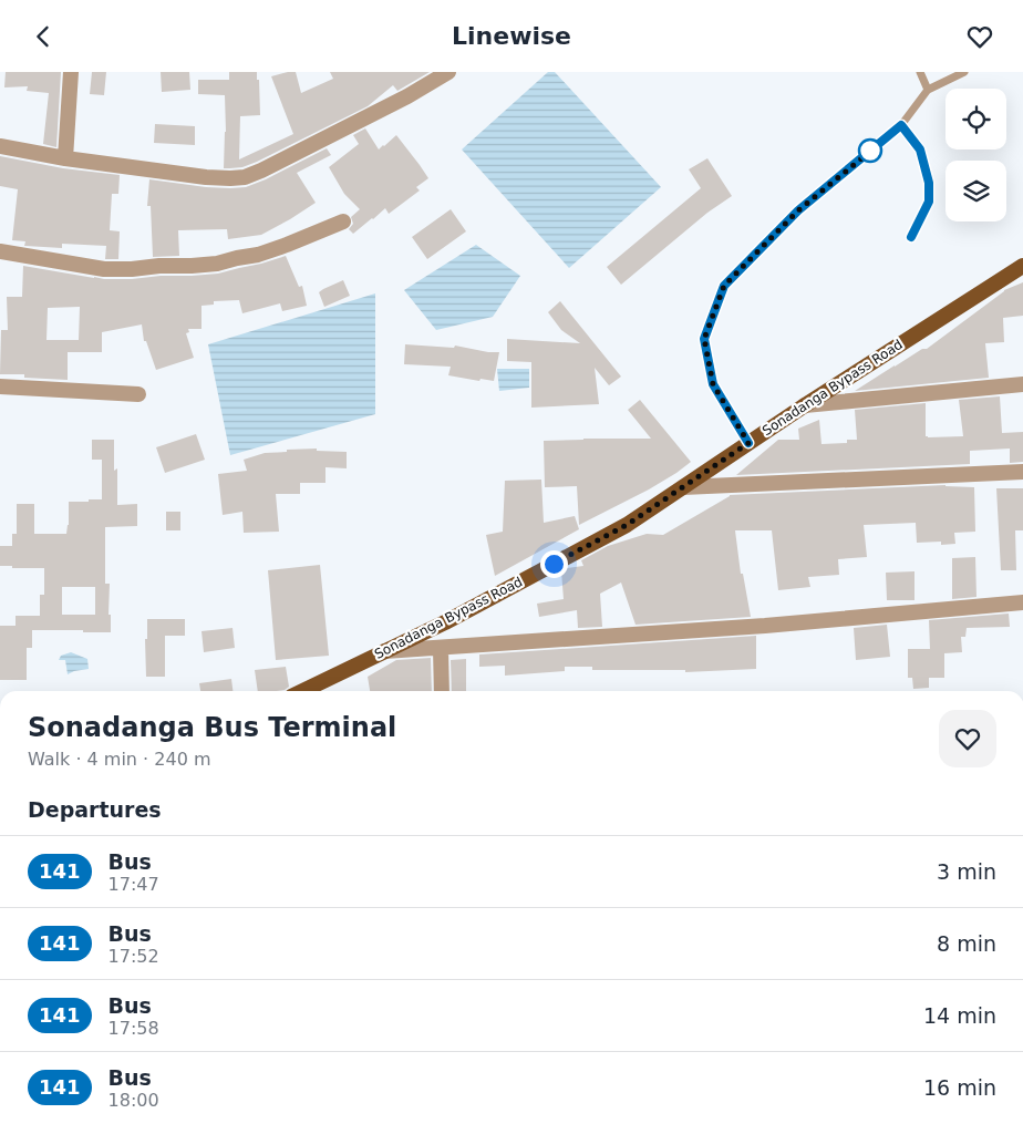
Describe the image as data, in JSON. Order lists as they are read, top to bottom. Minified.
{"streets":{"main road":["Sonadanga Bypass Road"]},"lines":["bus line 141"],"page":{"header":"Linewise","heading":[["Sonadanga Bus Terminal","Walk · 4 min · 240 m"],"Departures"],"list":[{"mark":"141","name":"Bus","note":"17:47","value":"3 min"},{"mark":"141","name":"Bus","note":"17:52","value":"8 min"},{"mark":"141","name":"Bus","note":"17:58","value":"14 min"},{"mark":"141","name":"Bus","note":"18:00","value":"16 min"}]}}
